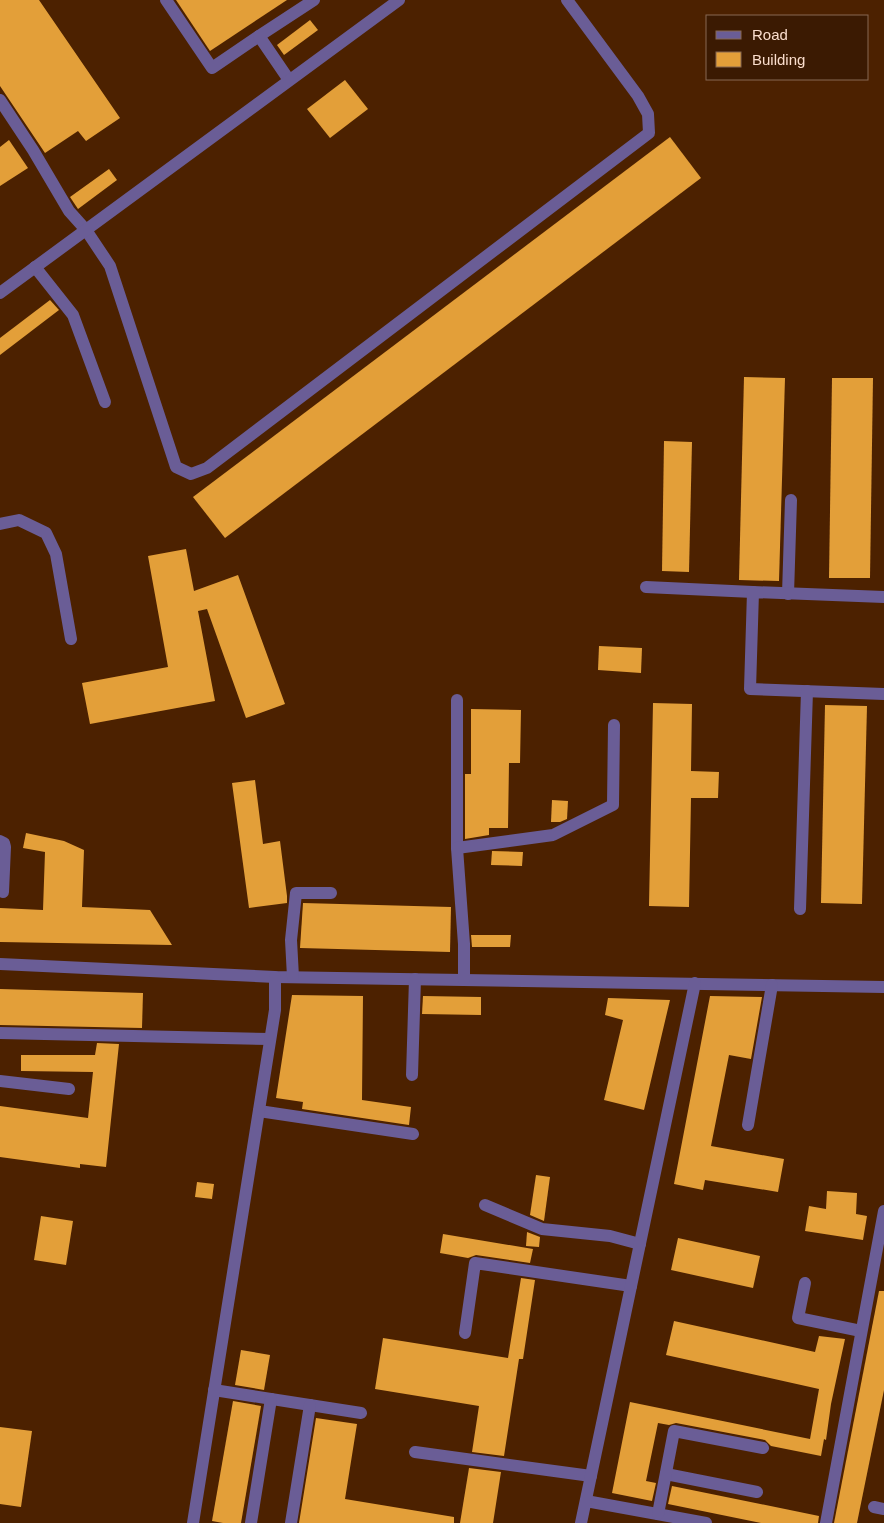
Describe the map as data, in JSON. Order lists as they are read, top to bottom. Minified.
{"legend":["Road","Building"]}
